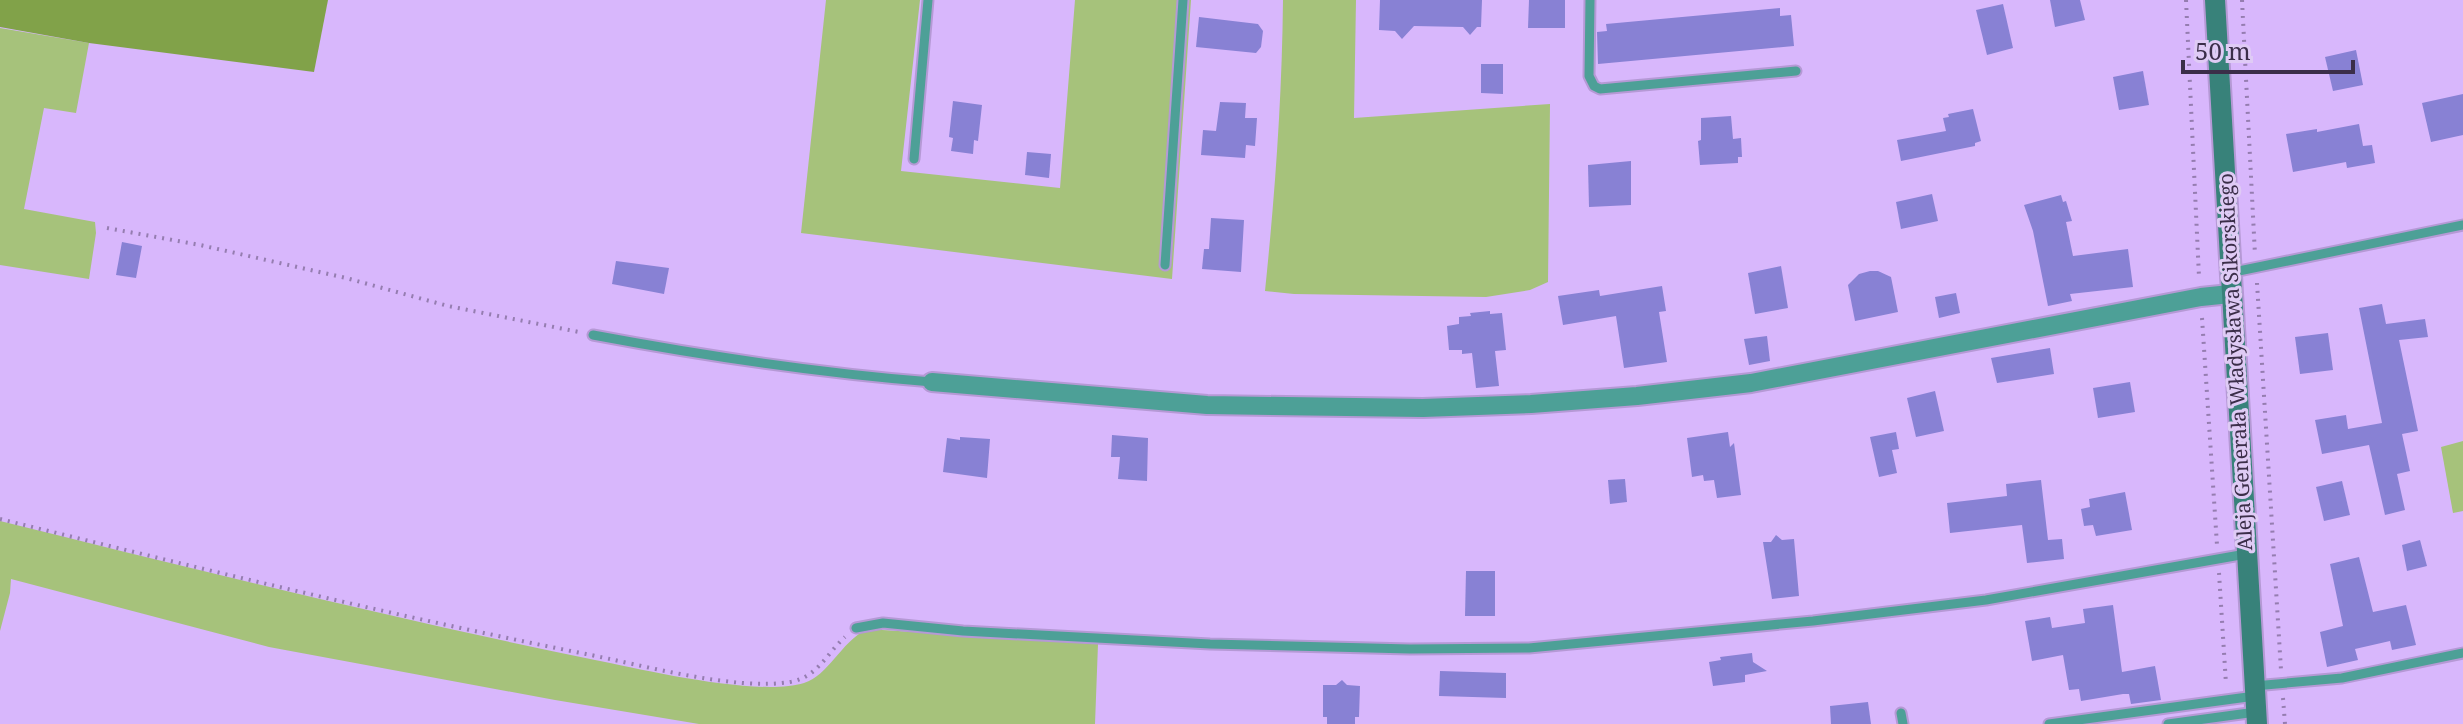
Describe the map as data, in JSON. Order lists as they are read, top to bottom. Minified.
{"streets":{"main road":["Aleja Generała Władysława Sikorskiego"]},"scale_bar":"50 m"}
